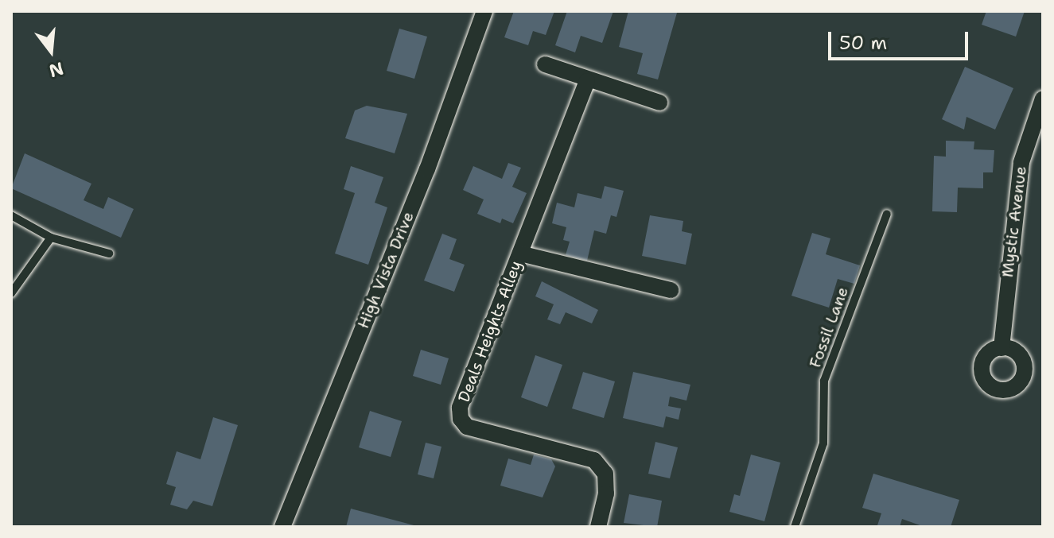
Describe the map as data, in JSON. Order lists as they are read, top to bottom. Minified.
{"streets":{"street":["Mystic Avenue","High Vista Drive","Deals Heights Alley"],"lane":["Fossil Lane"]},"scale_bar":"50 m","north":"bottom"}
